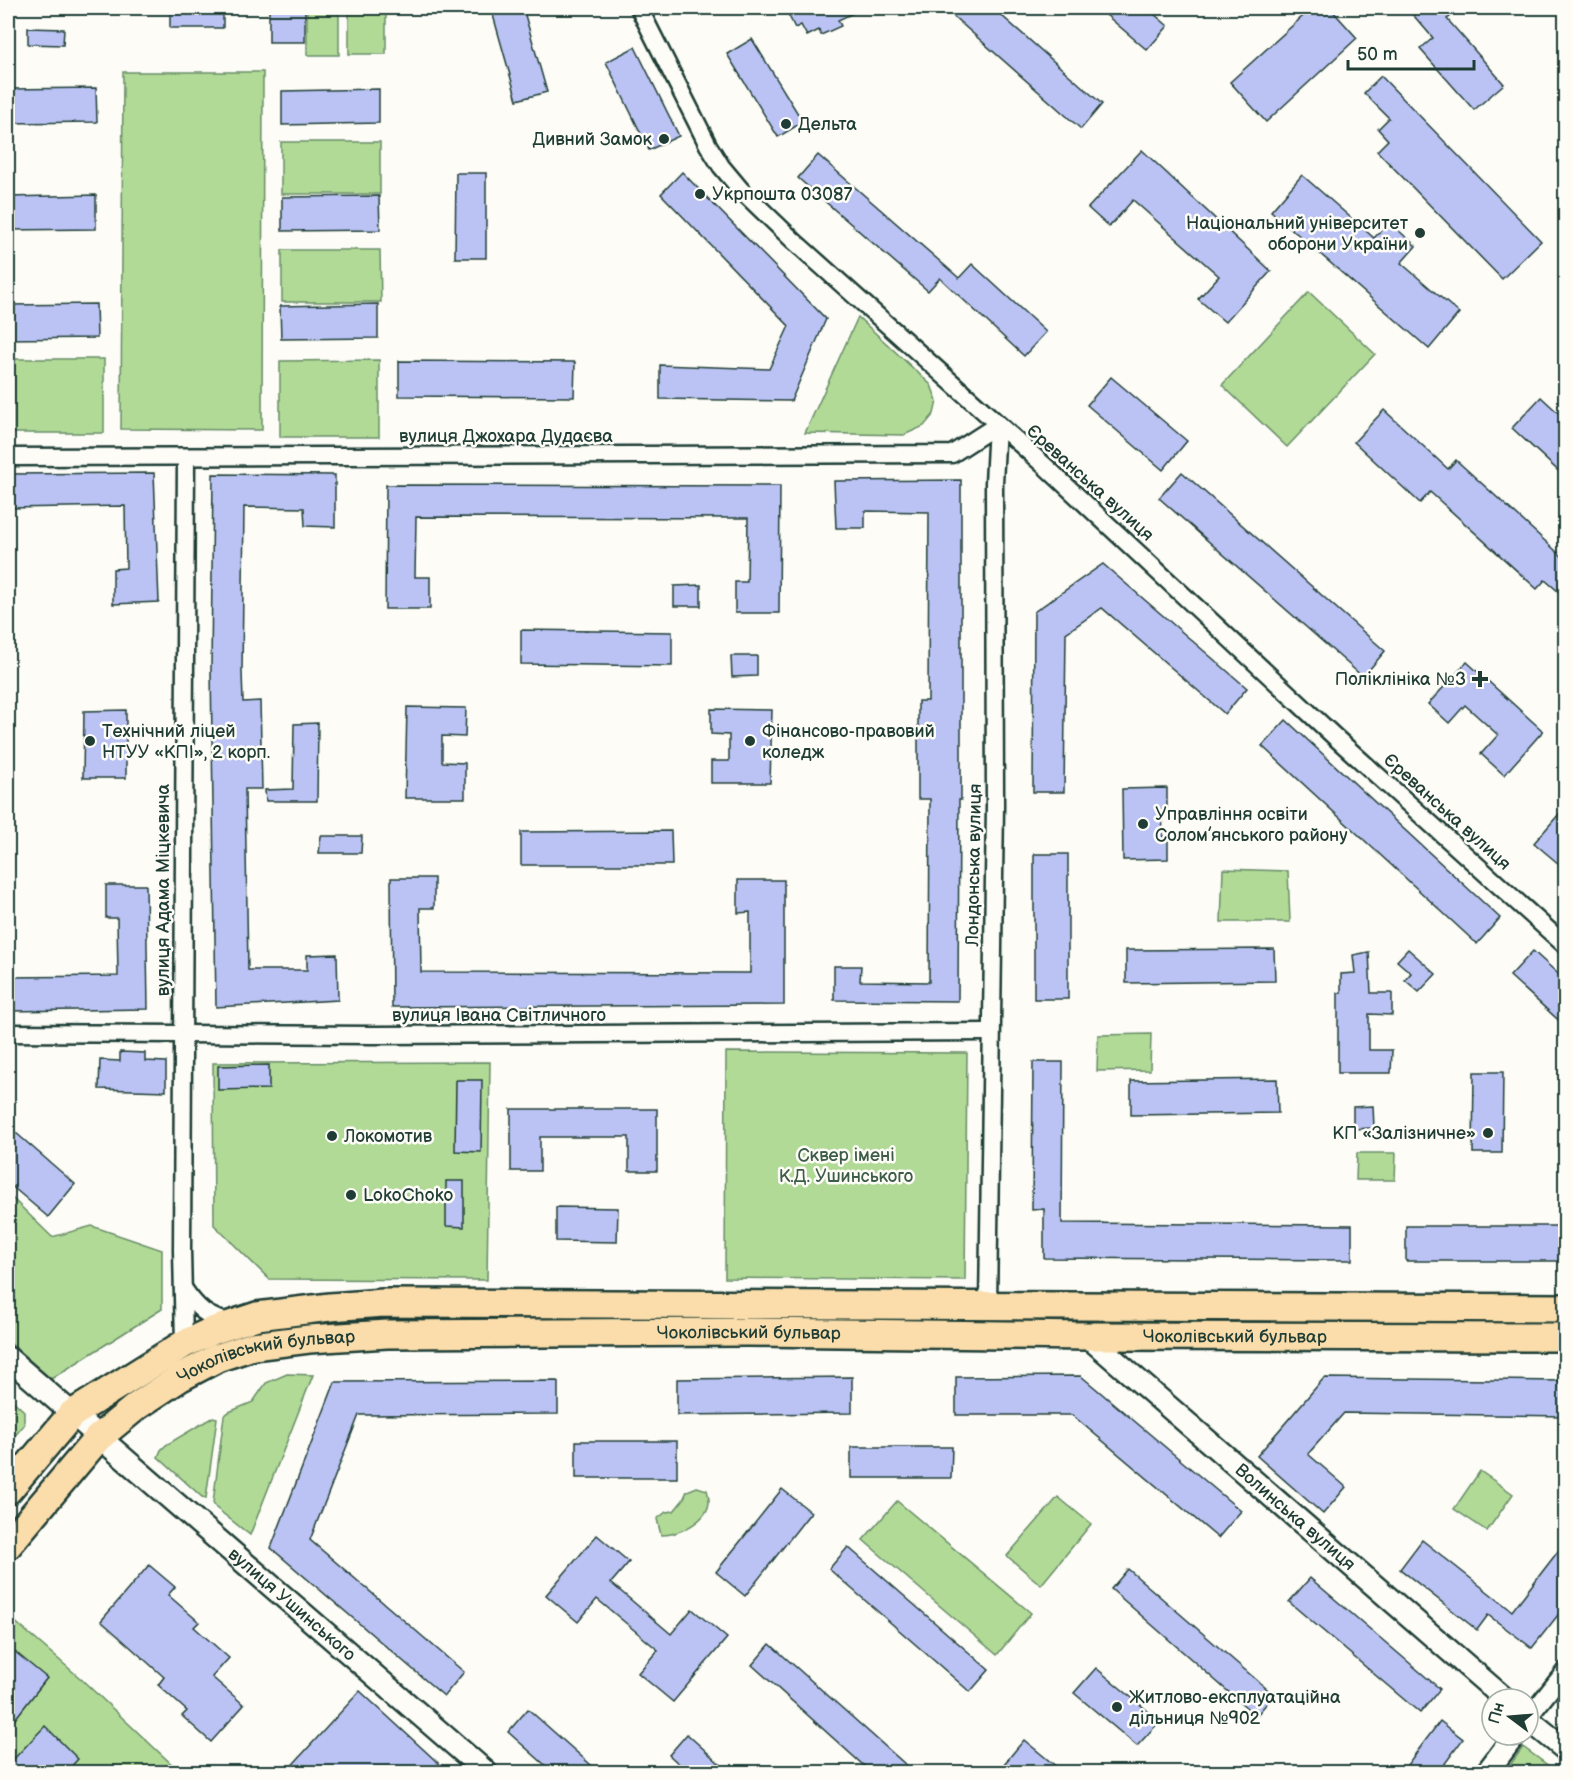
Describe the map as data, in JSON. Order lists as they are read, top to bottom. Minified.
{"streets":{"main road":["Чоколівський бульвар"],"street":["вулиця Джохара Дудаєва","Єреванська вулиця","Лондонська вулиця","вулиця Адама Міцкевича","вулиця Івана Світличного","Волинська вулиця","вулиця Ушинського"]},"crossings":[["вулиця Джохара Дудаєва","Єреванська вулиця"],["вулиця Джохара Дудаєва","Лондонська вулиця"],["вулиця Джохара Дудаєва","вулиця Адама Міцкевича"],["Єреванська вулиця","Лондонська вулиця"],["Лондонська вулиця","вулиця Івана Світличного"],["Лондонська вулиця","Чоколівський бульвар"],["вулиця Адама Міцкевича","вулиця Івана Світличного"],["вулиця Адама Міцкевича","Чоколівський бульвар"],["Чоколівський бульвар","Волинська вулиця"],["Чоколівський бульвар","вулиця Ушинського"]],"parks":["Сквер імені К.Д. Ушинського"],"places":{"other":["Дельта","Дивний Замок","Укрпошта 03087","Національний університет оборони України","Технічний ліцей НТУУ «КПІ», 2 корп.","Фінансово-правовий коледж","Управління освіти Солом’янського району","КП «Залізничне»","Локомотив","LokoChoko","Житлово-експлуатаційна дільниця №902"],"health":["Поліклініка №3"]},"scale_bar":"50 m","north":"left"}
